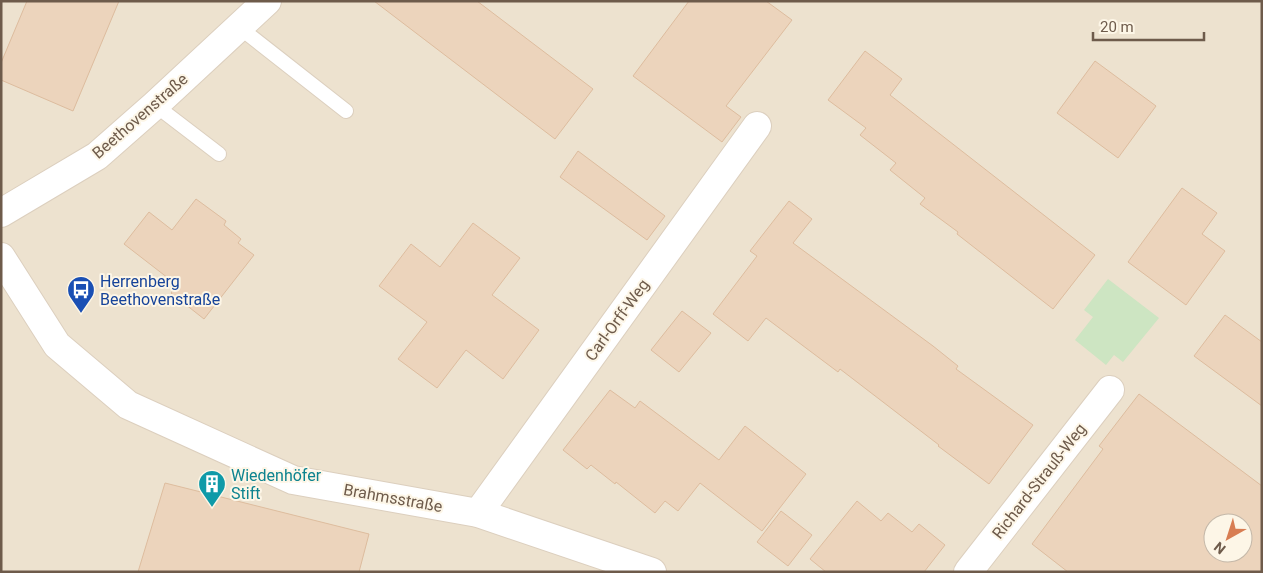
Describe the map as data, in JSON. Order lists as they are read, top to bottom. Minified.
{"streets":{"street":["Beethovenstraße","Carl-Orff-Weg","Richard-Strauß-Weg","Brahmsstraße"]},"crossings":[["Carl-Orff-Weg","Brahmsstraße"]],"places":{"bus stop":["Herrenberg Beethovenstraße"],"building":["Wiedenhöfer Stift"]},"scale_bar":"20 m","north":"bottom left"}
